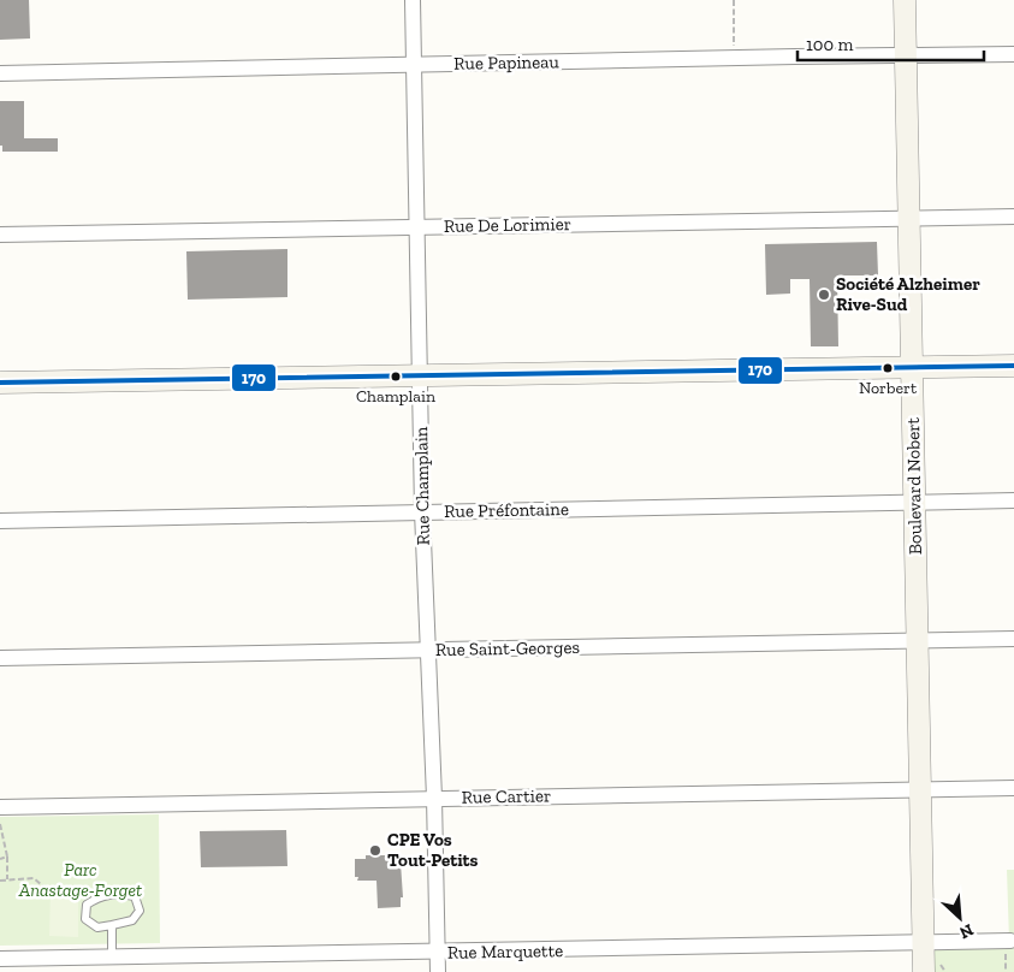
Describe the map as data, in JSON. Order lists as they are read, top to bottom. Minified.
{"streets":{"street":["Rue Papineau","Rue De Lorimier","Rue Champlain","Boulevard Nobert","Rue Préfontaine","Rue Saint-Georges","Rue Cartier","Rue Marquette"]},"crossings":[["Rue Papineau","Rue Champlain"],["Rue Papineau","Boulevard Nobert"],["Rue De Lorimier","Rue Champlain"],["Rue De Lorimier","Boulevard Nobert"],["Rue Champlain","Rue Préfontaine"],["Rue Champlain","Rue Saint-Georges"],["Rue Champlain","Rue Cartier"],["Rue Champlain","Rue Marquette"],["Boulevard Nobert","Rue Préfontaine"],["Boulevard Nobert","Rue Saint-Georges"],["Boulevard Nobert","Rue Cartier"],["Boulevard Nobert","Rue Marquette"]],"parks":["Parc Anastage-Forget"],"places":["Société Alzheimer Rive-Sud","Norbert","Champlain","CPE Vos Tout-Petits"],"lines":["transit line 170"],"scale_bar":"100 m","north":"bottom right"}
